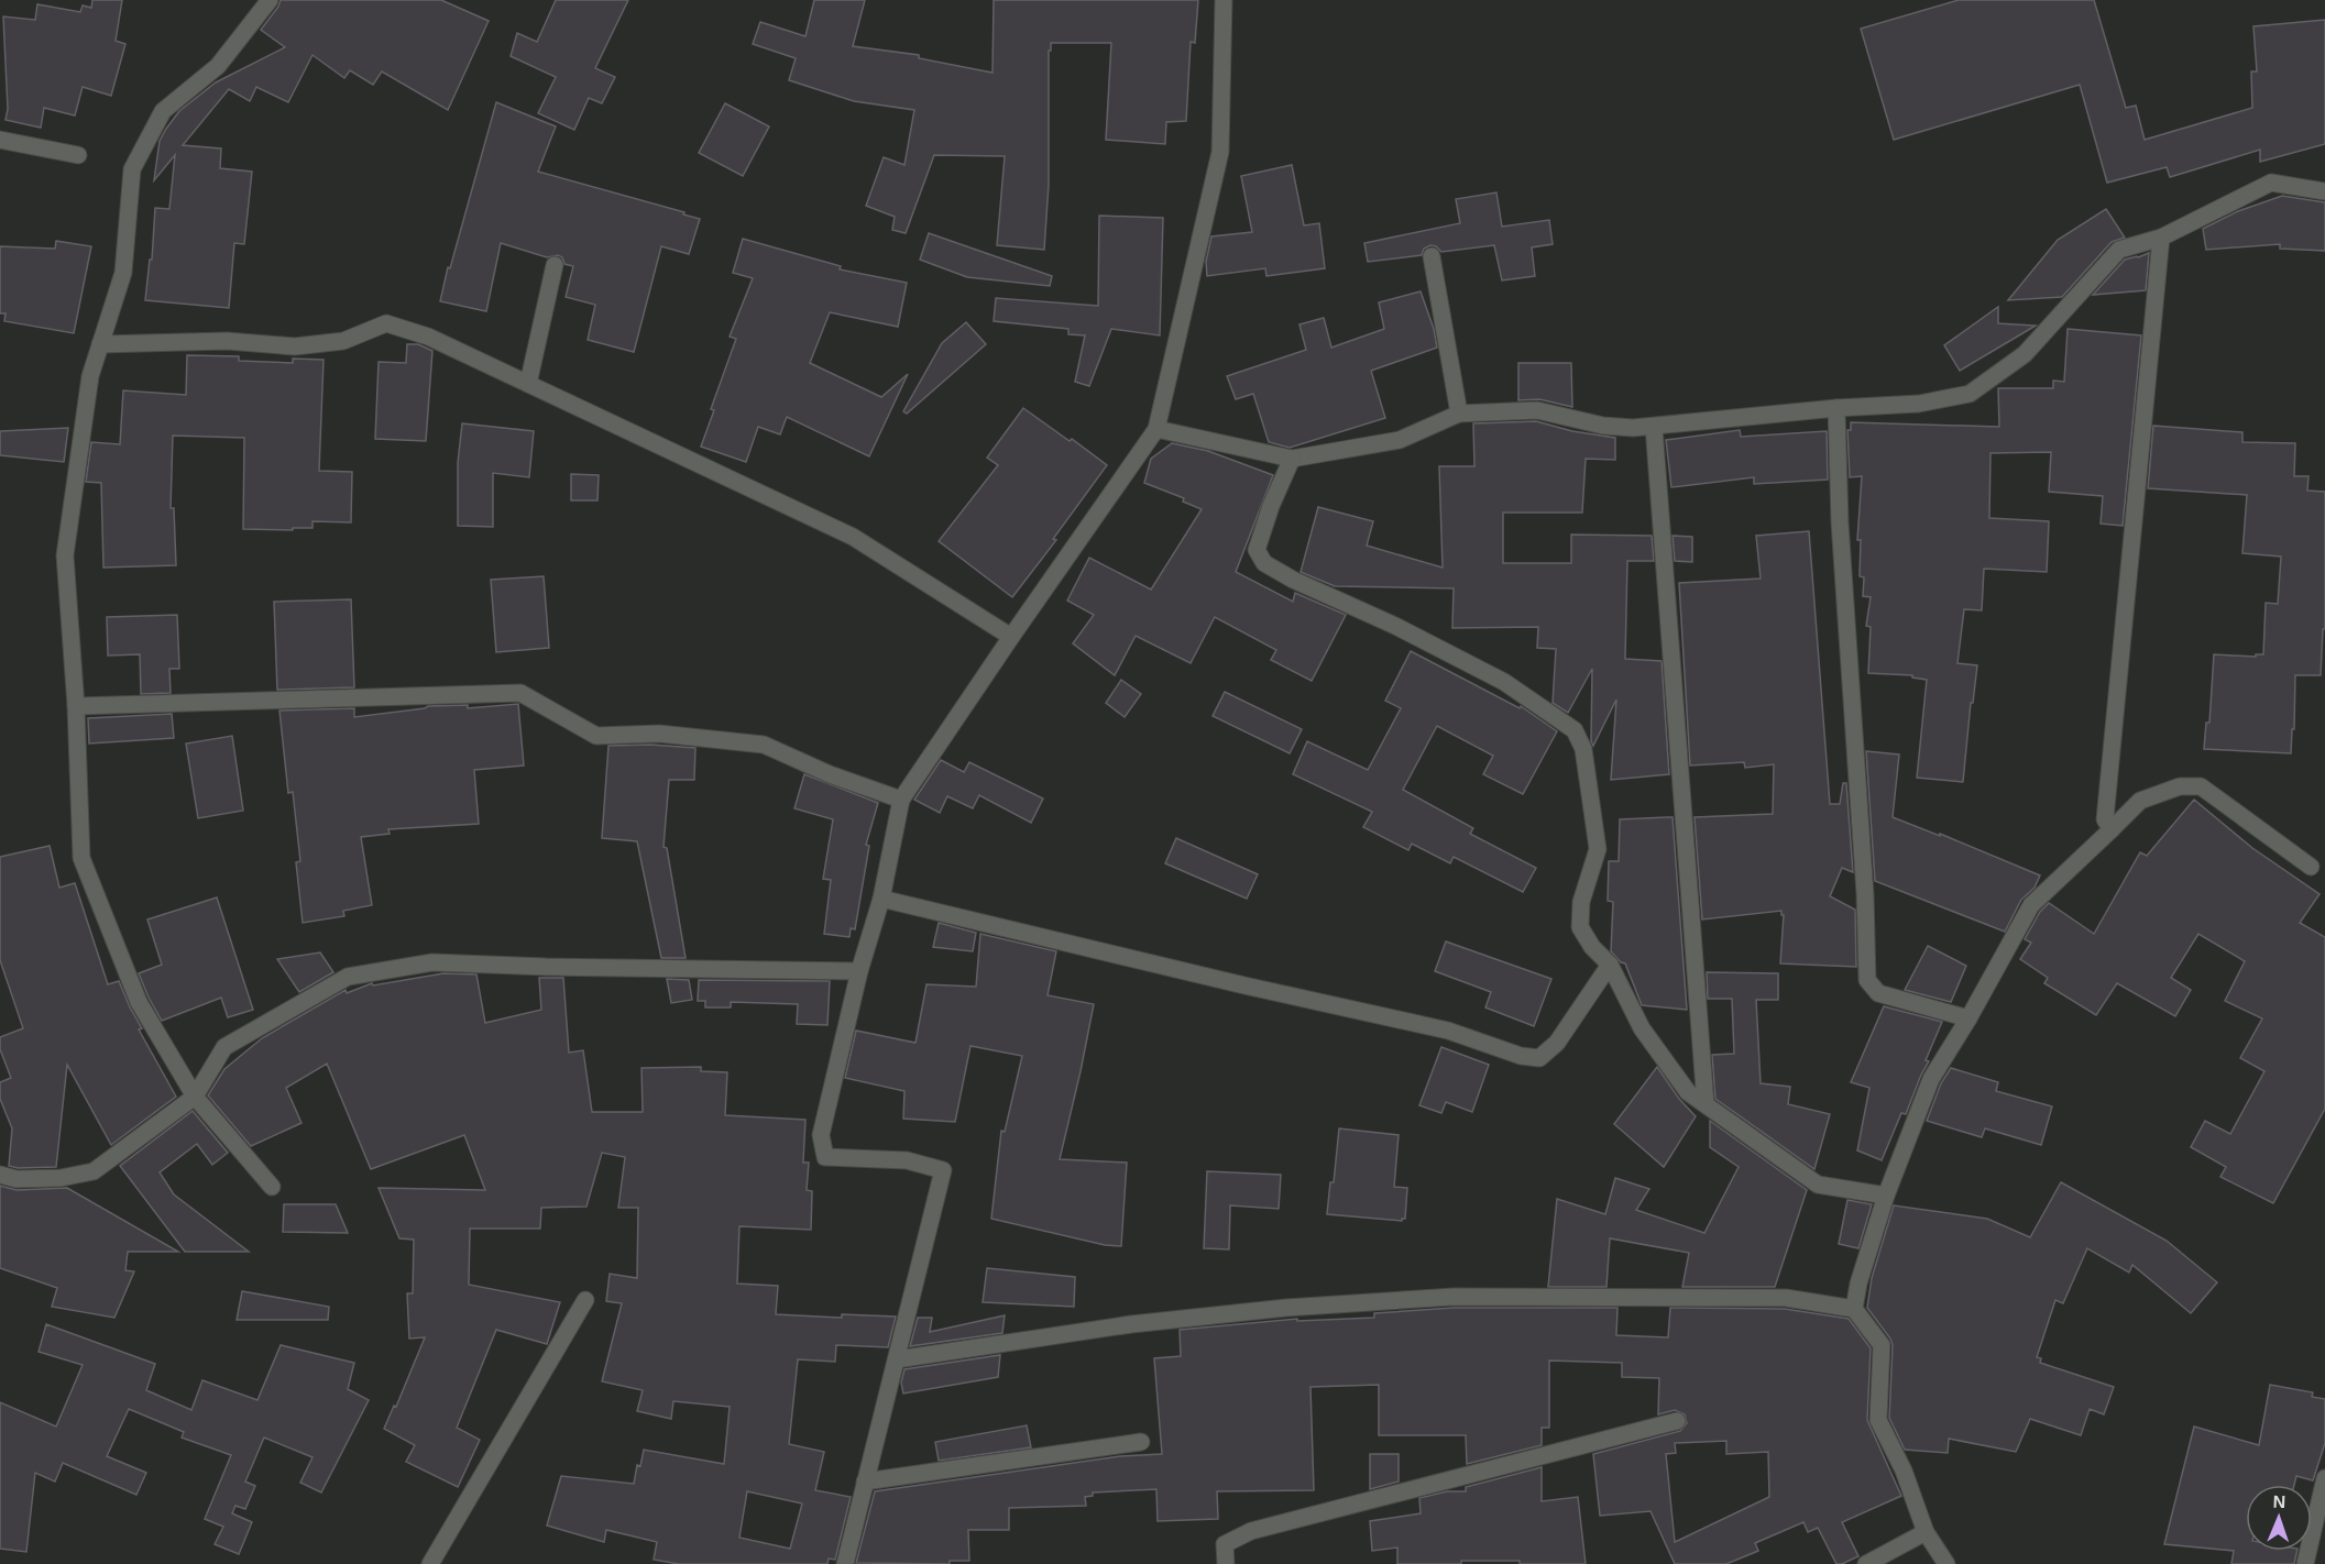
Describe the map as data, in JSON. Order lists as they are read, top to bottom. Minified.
{"north":"top"}
